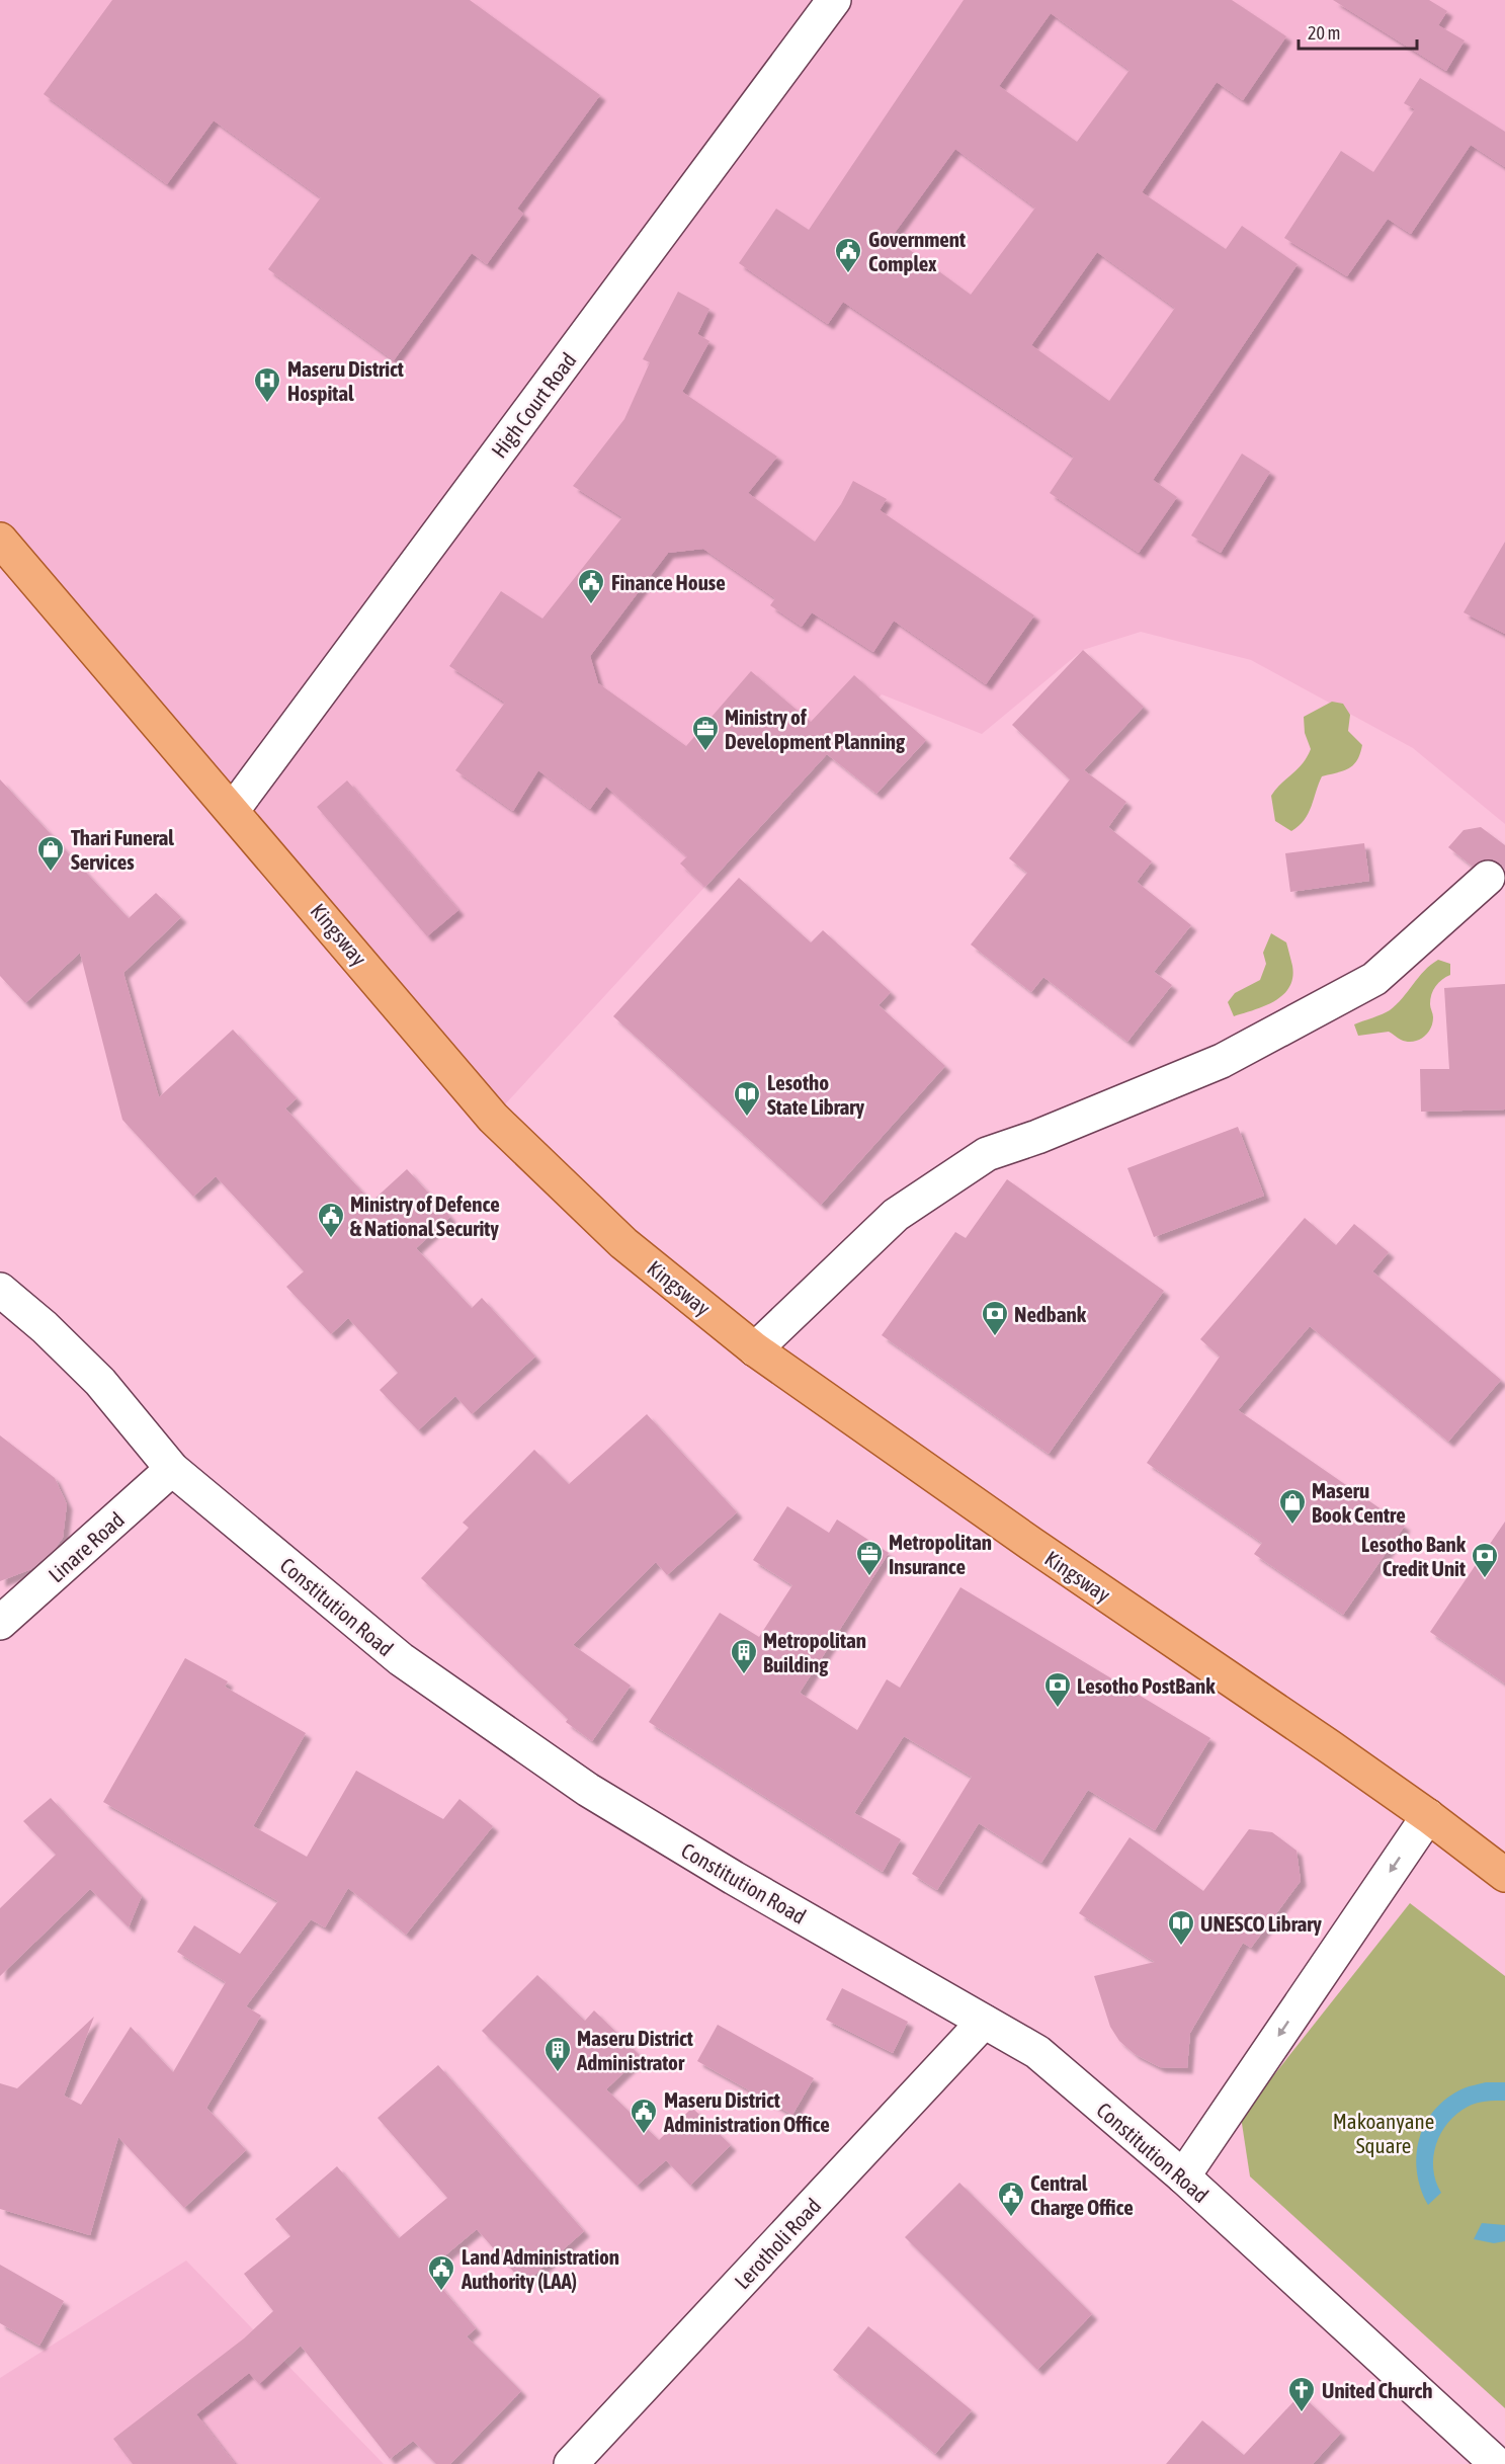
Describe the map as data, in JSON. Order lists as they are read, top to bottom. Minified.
{"streets":{"main road":["Kingsway"],"street":["High Court Road","Linare Road","Constitution Road","Lerotholi Road"]},"crossings":[["High Court Road","Kingsway"],["Linare Road","Constitution Road"],["Constitution Road","Lerotholi Road"]],"parks":["Makoanyane Square"],"places":{"public building":["Government Complex","Finance House","Ministry of Defence & National Security","Maseru District Administration Office","Central Charge Office","Land Administration Authority (LAA)"],"hospital":["Maseru District Hospital"],"office":["Ministry of Development Planning","Metropolitan Insurance"],"shop":["Thari Funeral Services","Maseru Book Centre"],"library":["Lesotho State Library","UNESCO Library"],"bank":["Nedbank","Lesotho Bank Credit Unit","Lesotho PostBank"],"building":["Metropolitan Building","Maseru District Administrator"],"church":["United Church"]},"scale_bar":"20 m"}
